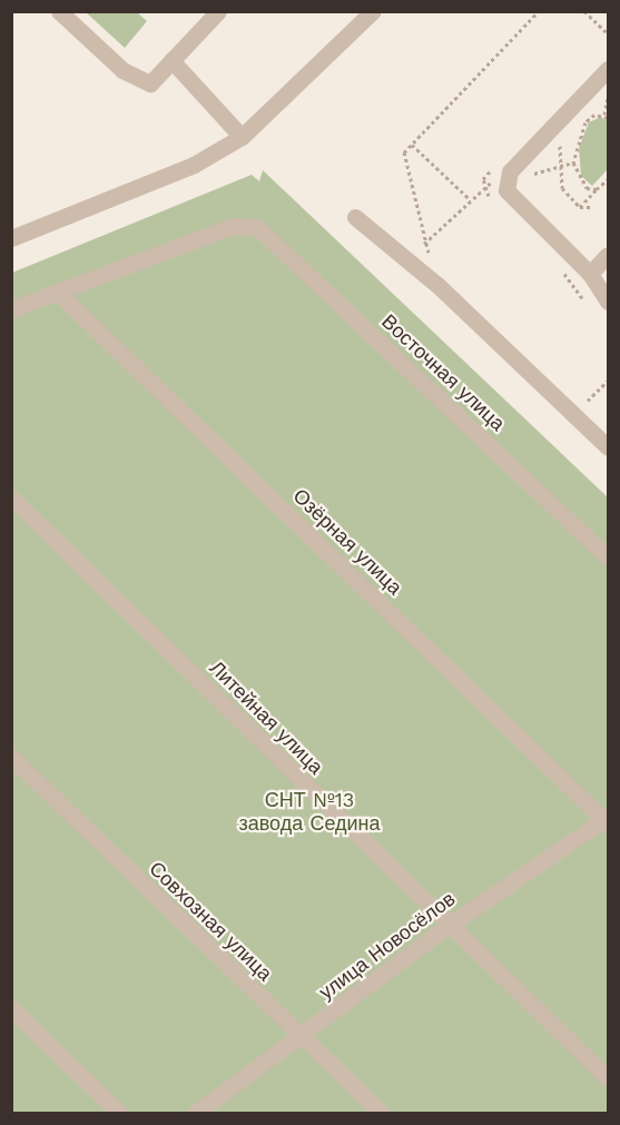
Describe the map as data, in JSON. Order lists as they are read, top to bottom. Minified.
{"streets":{"street":["Восточная улица","Озёрная улица","Литейная улица","Совхозная улица","улица Новосёлов"]},"crossings":[["Восточная улица","Озёрная улица"],["Озёрная улица","улица Новосёлов"],["Литейная улица","улица Новосёлов"],["Совхозная улица","улица Новосёлов"]],"parks":["СНТ №13 завода Седина"]}
